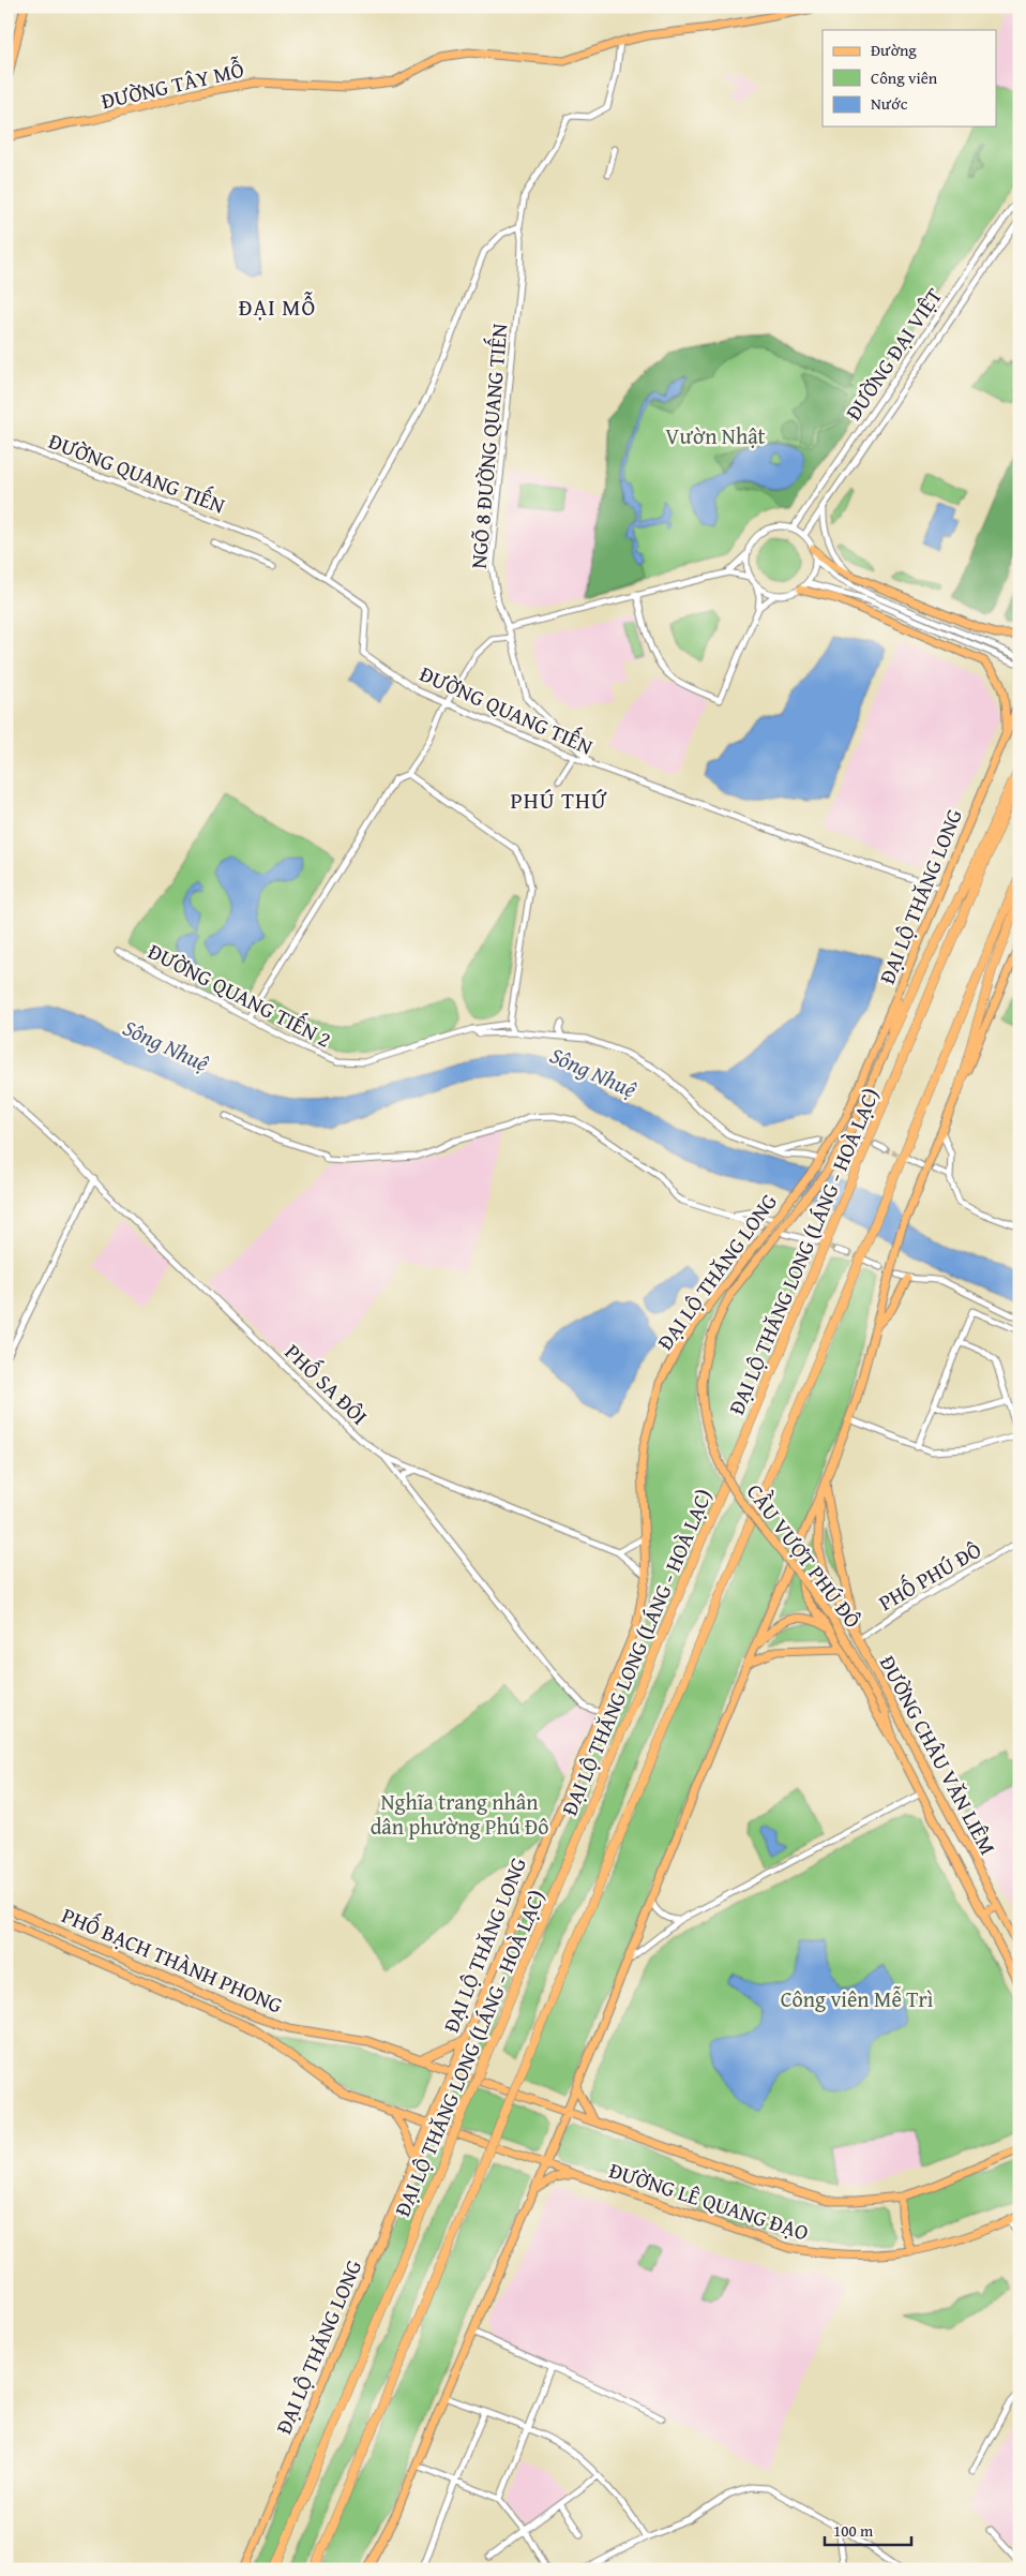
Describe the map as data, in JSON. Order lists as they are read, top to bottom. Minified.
{"streets":{"highway":["ĐẠI LỘ THĂNG LONG (LÁNG - HOÀ LẠC)"],"main road":["ĐƯỜNG TÂY MỖ","ĐẠI LỘ THĂNG LONG","CẦU VƯỢT PHÚ ĐÔ","ĐƯỜNG CHÂU VĂN LIÊM","PHỐ BẠCH THÀNH PHONG","ĐƯỜNG LÊ QUANG ĐẠO"],"street":["ĐƯỜNG ĐẠI VIỆT","NGÕ 8 ĐƯỜNG QUANG TIẾN","ĐƯỜNG QUANG TIẾN","ĐƯỜNG QUANG TIẾN 2","PHỐ SA ĐÔI","PHỐ PHÚ ĐÔ"]},"crossings":[["ĐƯỜNG TÂY MỖ","NGÕ 8 ĐƯỜNG QUANG TIẾN"],["NGÕ 8 ĐƯỜNG QUANG TIẾN","ĐƯỜNG QUANG TIẾN"],["ĐƯỜNG QUANG TIẾN","ĐẠI LỘ THĂNG LONG"],["ĐẠI LỘ THĂNG LONG","ĐƯỜNG QUANG TIẾN 2"],["ĐẠI LỘ THĂNG LONG","PHỐ SA ĐÔI"],["ĐẠI LỘ THĂNG LONG","CẦU VƯỢT PHÚ ĐÔ"],["ĐẠI LỘ THĂNG LONG","PHỐ BẠCH THÀNH PHONG"],["CẦU VƯỢT PHÚ ĐÔ","ĐƯỜNG CHÂU VĂN LIÊM"],["PHỐ PHÚ ĐÔ","ĐƯỜNG CHÂU VĂN LIÊM"],["PHỐ BẠCH THÀNH PHONG","ĐƯỜNG LÊ QUANG ĐẠO"]],"districts":["ĐẠI MỖ","PHÚ THỨ"],"water":["Sông Nhuệ"],"parks":["Vườn Nhật","Nghĩa trang nhân dân phường Phú Đô","Công viên Mễ Trì"],"legend":["Đường","Công viên","Nước"],"scale_bar":"100 m"}
